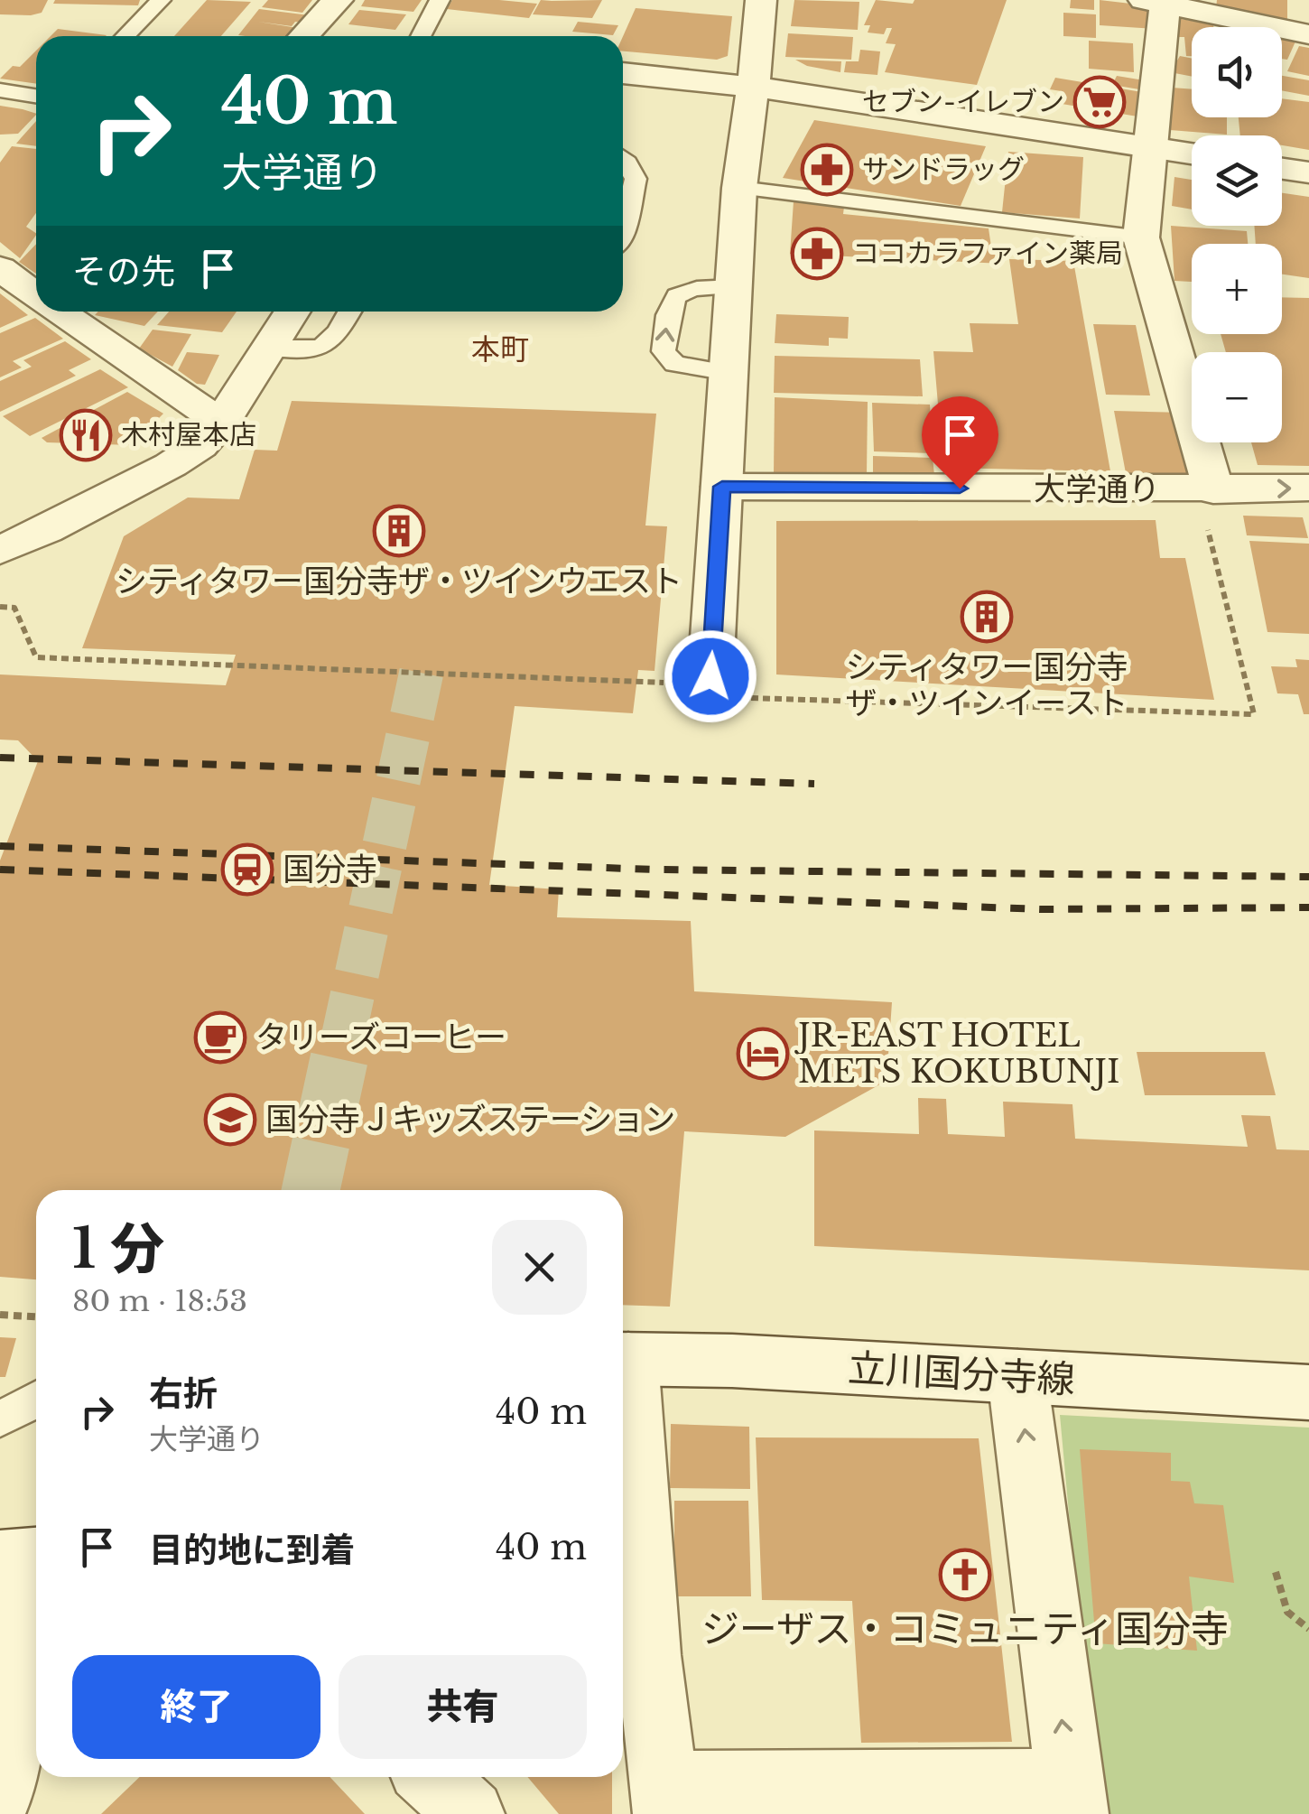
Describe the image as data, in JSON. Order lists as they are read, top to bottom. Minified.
{"streets":{"street":["大学通り","立川国分寺線"]},"districts":["本町"],"places":{"supermarket":["セブン-イレブン"],"pharmacy":["サンドラッグ","ココカラファイン薬局"],"restaurant":["木村屋本店"],"building":["シティタワー国分寺ザ・ツインウエスト","シティタワー国分寺 ザ・ツインイースト"],"station":["国分寺"],"cafe":["タリーズコーヒー"],"hotel":["JR-EAST HOTEL METS KOKUBUNJI"],"school or university":["国分寺Ｊキッズステーション"],"church":["ジーザス・コミュニティ国分寺"]},"page":{"map_buttons":["+","−"],"turn":["40 m","大学通り"],"then":"その先","heading":["1 分","80 m · 18:53"],"list":[{"name":"右折","note":"大学通り","value":"40 m"},{"name":"目的地に到着","value":"40 m"}],"buttons":["終了","共有"]}}
